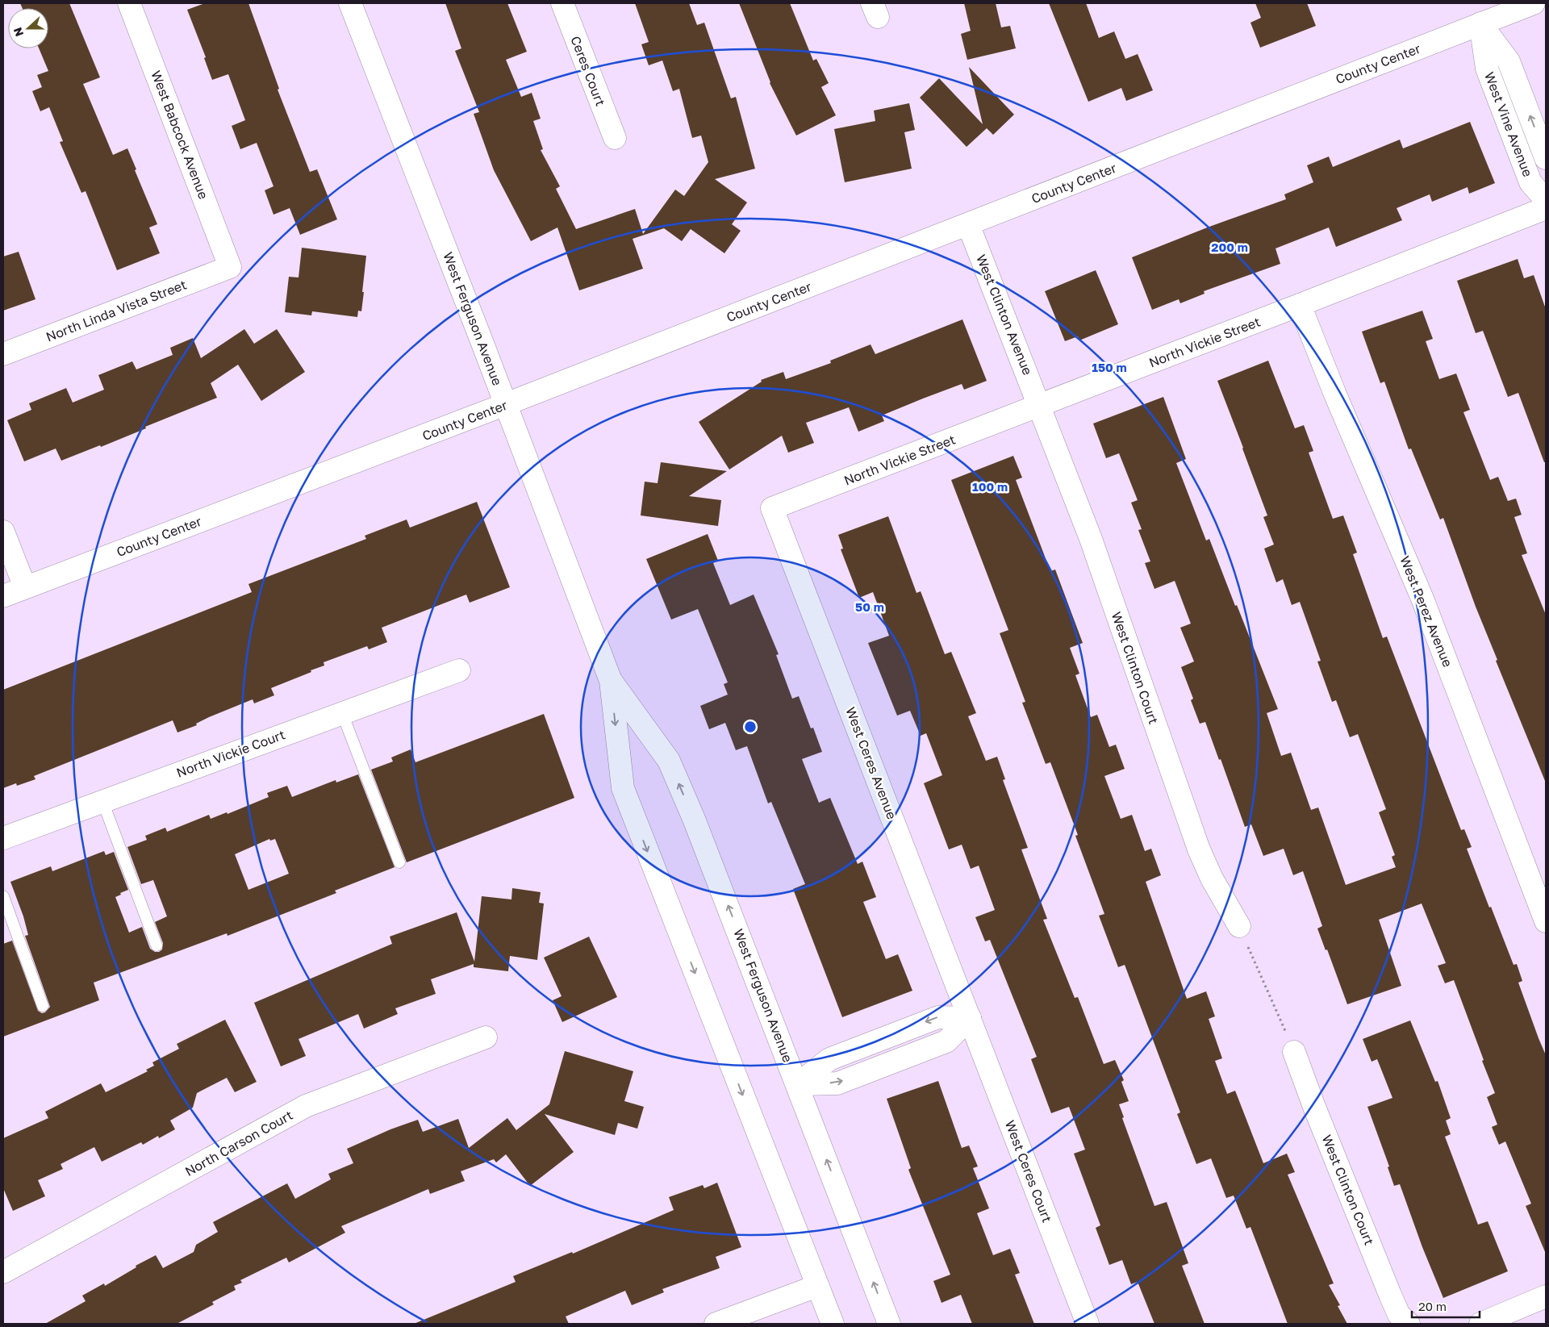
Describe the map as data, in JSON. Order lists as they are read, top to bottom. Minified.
{"streets":{"street":["County Center","Ceres Court","West Vine Avenue","West Babcock Avenue","North Linda Vista Street","West Clinton Avenue","West Ferguson Avenue","North Vickie Street","West Perez Avenue","West Clinton Court","North Vickie Court","West Ceres Avenue","North Carson Court","West Ceres Court"]},"crossings":[["County Center","West Vine Avenue"],["County Center","West Clinton Avenue"],["County Center","West Ferguson Avenue"],["West Babcock Avenue","North Linda Vista Street"],["West Clinton Avenue","North Vickie Street"],["West Clinton Avenue","West Clinton Court"],["North Vickie Street","West Perez Avenue"],["North Vickie Street","West Clinton Court"],["North Vickie Street","West Ceres Avenue"],["West Ceres Avenue","West Ceres Court"]],"scale_bar":"20 m","north":"left","rings":["200 m","150 m","100 m","50 m"]}
